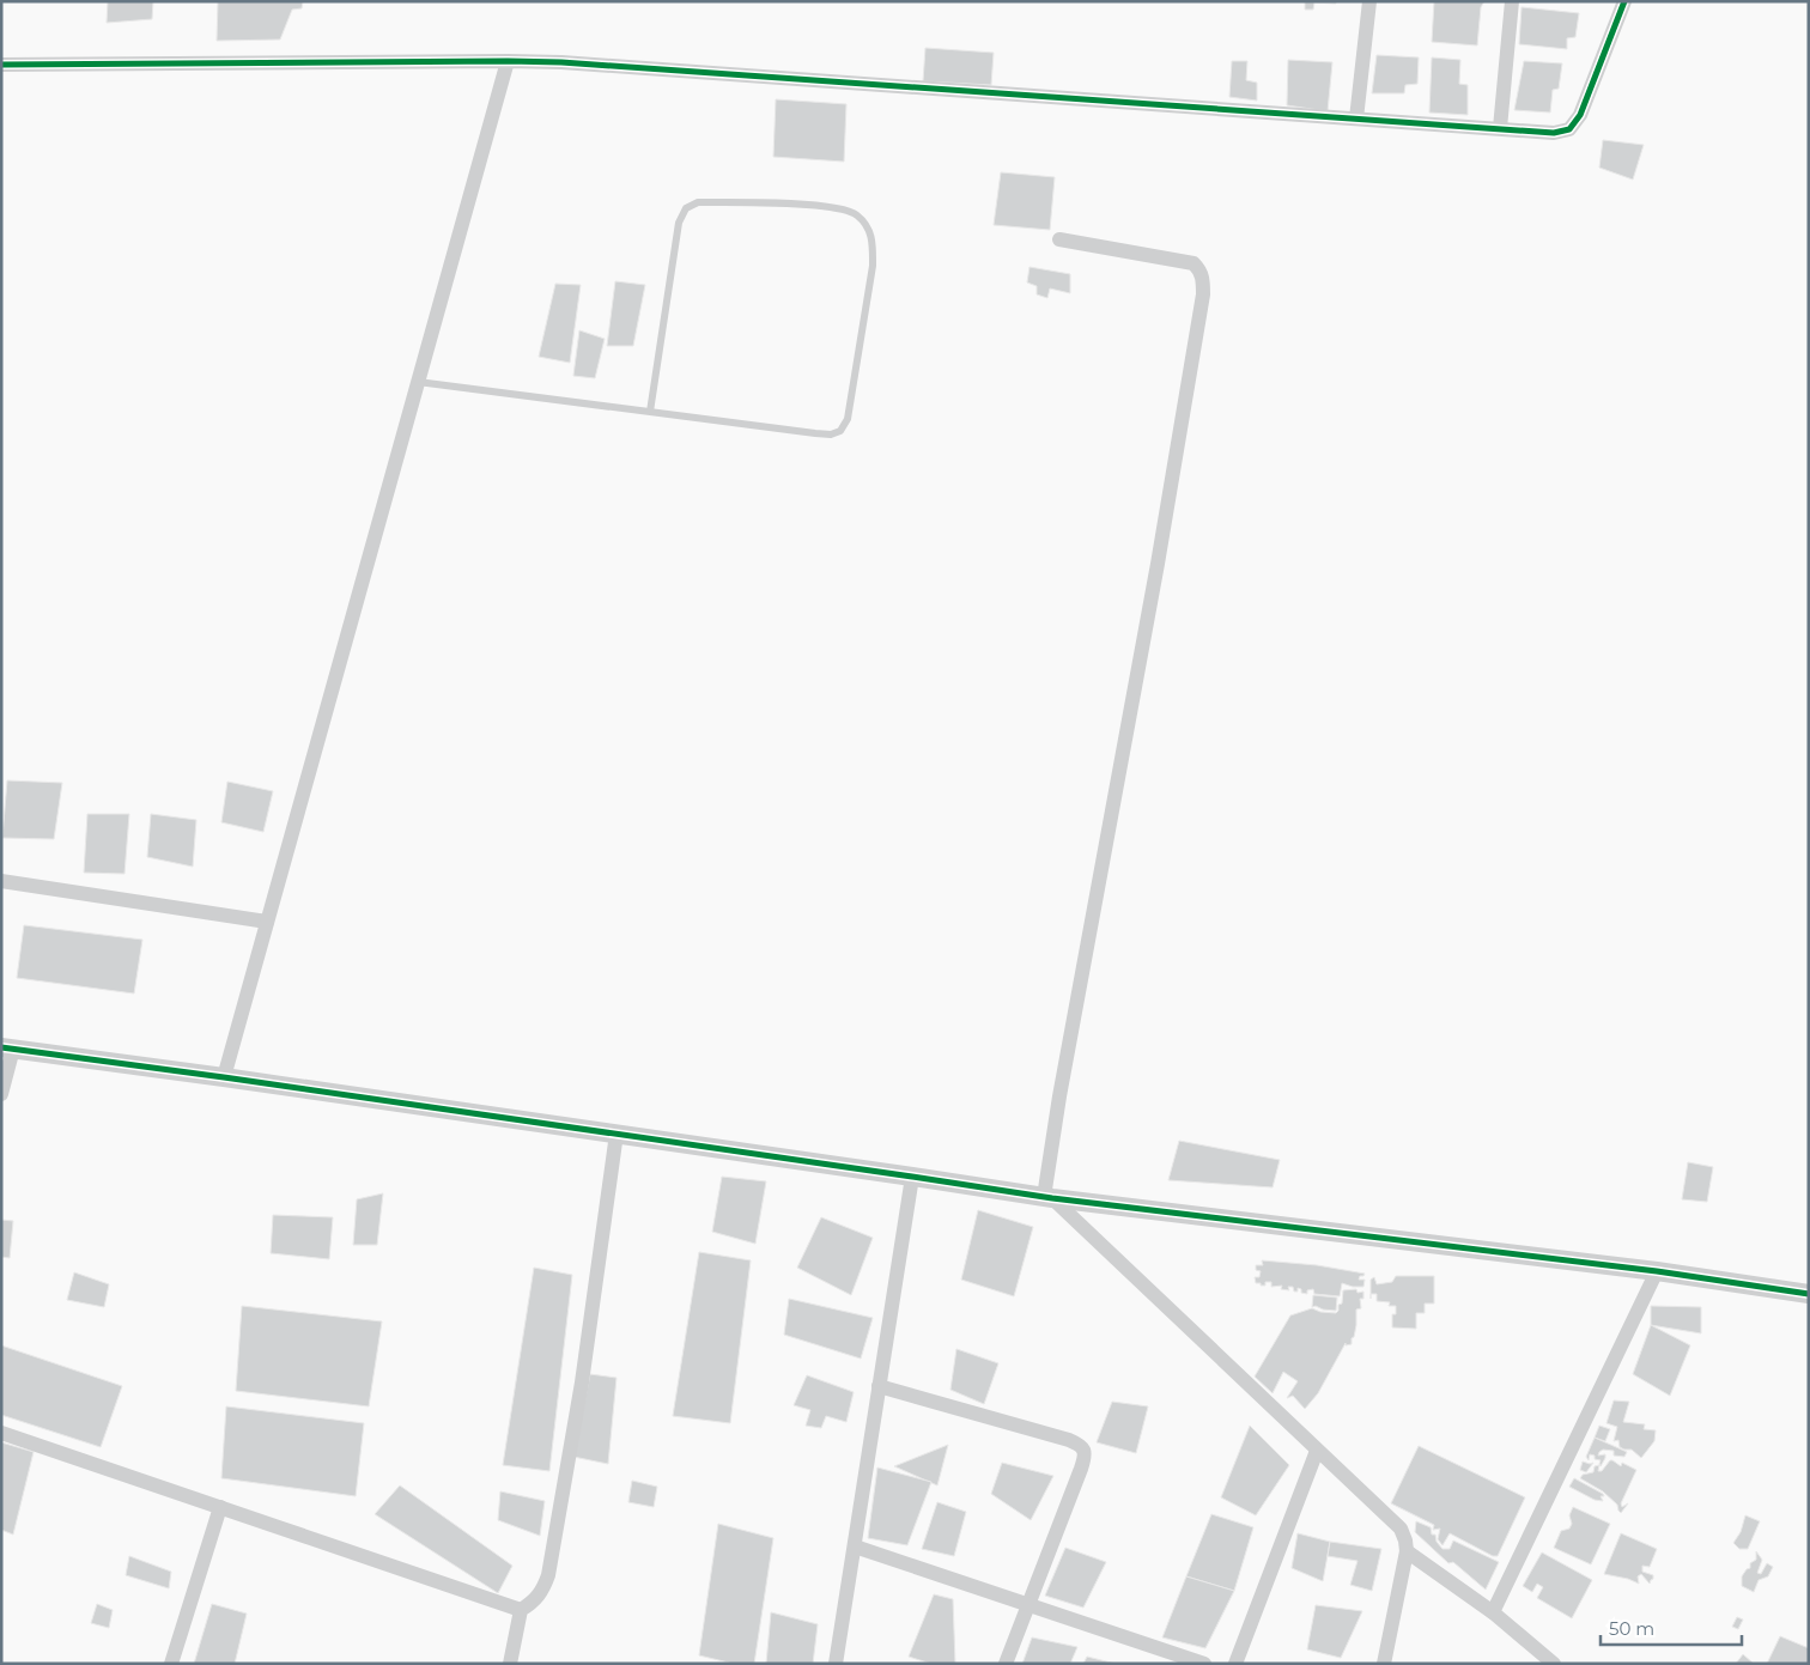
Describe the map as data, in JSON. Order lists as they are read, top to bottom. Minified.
{"scale_bar":"50 m"}
